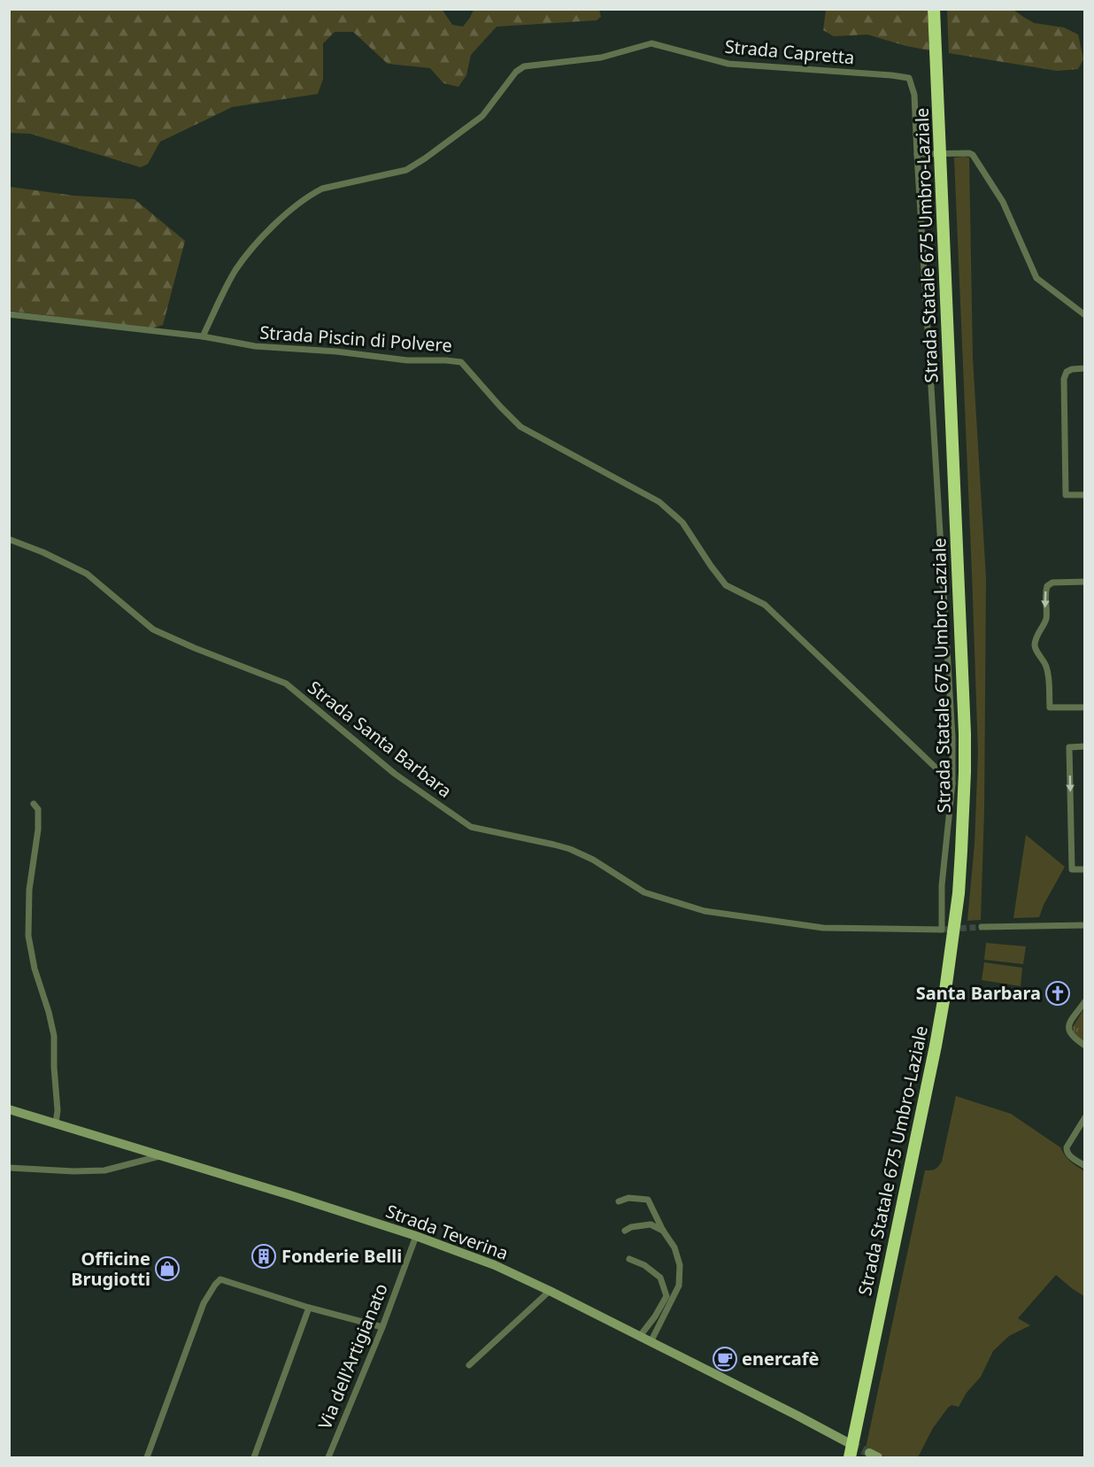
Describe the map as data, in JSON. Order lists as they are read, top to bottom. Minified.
{"streets":{"highway":["Strada Statale 675 Umbro-Laziale"],"main road":["Strada Teverina"],"street":["Strada Capretta","Strada Piscin di Polvere","Strada Santa Barbara","Via dell'Artigianato"]},"crossings":[["Strada Capretta","Strada Piscin di Polvere"],["Strada Capretta","Strada Santa Barbara"],["Strada Teverina","Via dell'Artigianato"]],"places":{"church":["Santa Barbara"],"building":["Fonderie Belli"],"shop":["Officine Brugiotti"],"cafe":["enercafè"]}}
